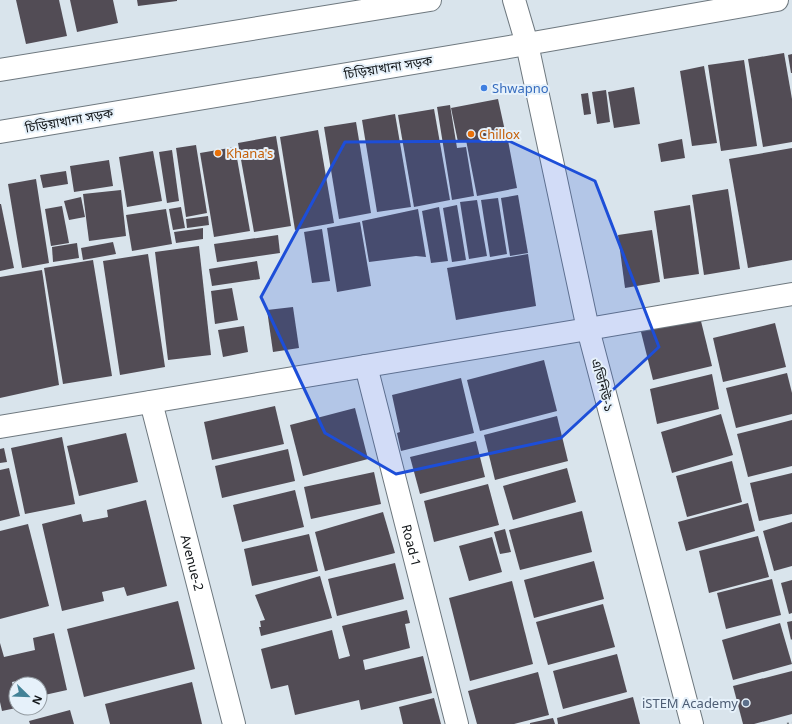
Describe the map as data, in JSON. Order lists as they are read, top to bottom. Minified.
{"streets":{"street":["চিড়িয়াখানা সড়ক","এভিনিউ-১","Road-1","Avenue-2"]},"crossings":[["চিড়িয়াখানা সড়ক","এভিনিউ-১"]],"places":["Shwapno","Chillox","Khana's","iSTEM Academy"],"north":"bottom right"}
